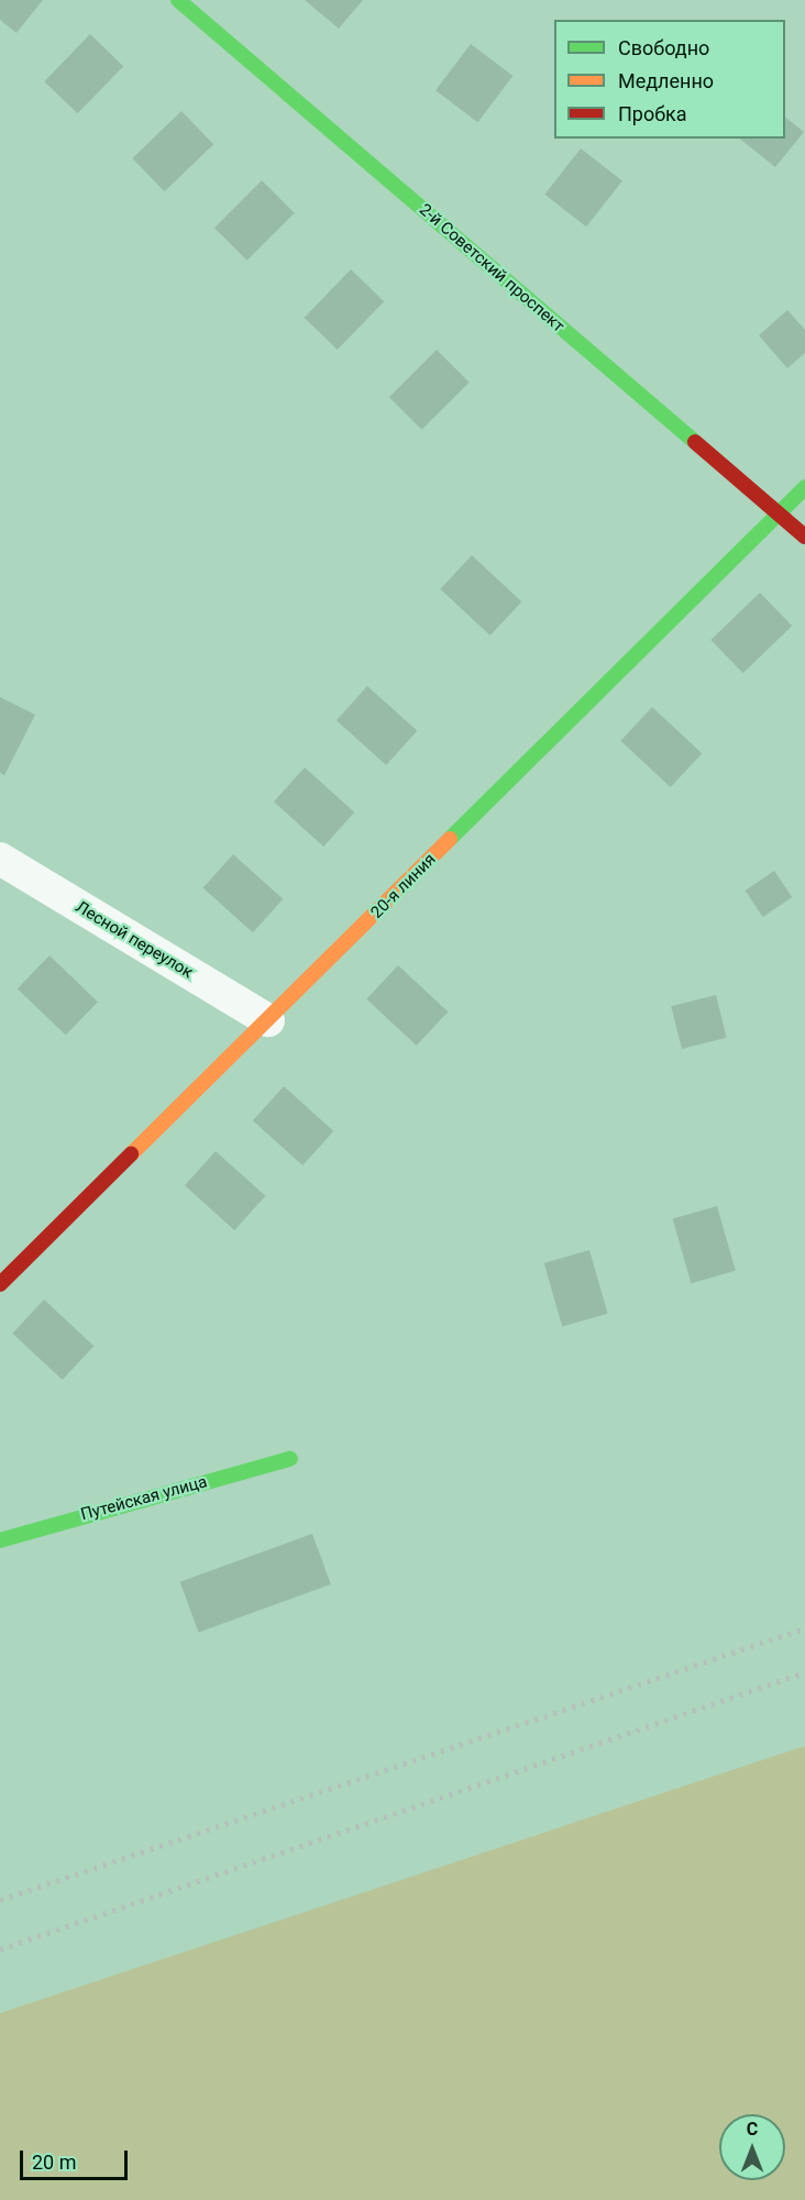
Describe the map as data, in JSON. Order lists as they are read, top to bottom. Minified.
{"streets":{"street":["2-й Советский проспект","20-я линия","Лесной переулок","Путейская улица"]},"crossings":[["2-й Советский проспект","20-я линия"],["20-я линия","Лесной переулок"]],"legend":["Свободно","Медленно","Пробка"],"scale_bar":"20 m","north":"top"}
